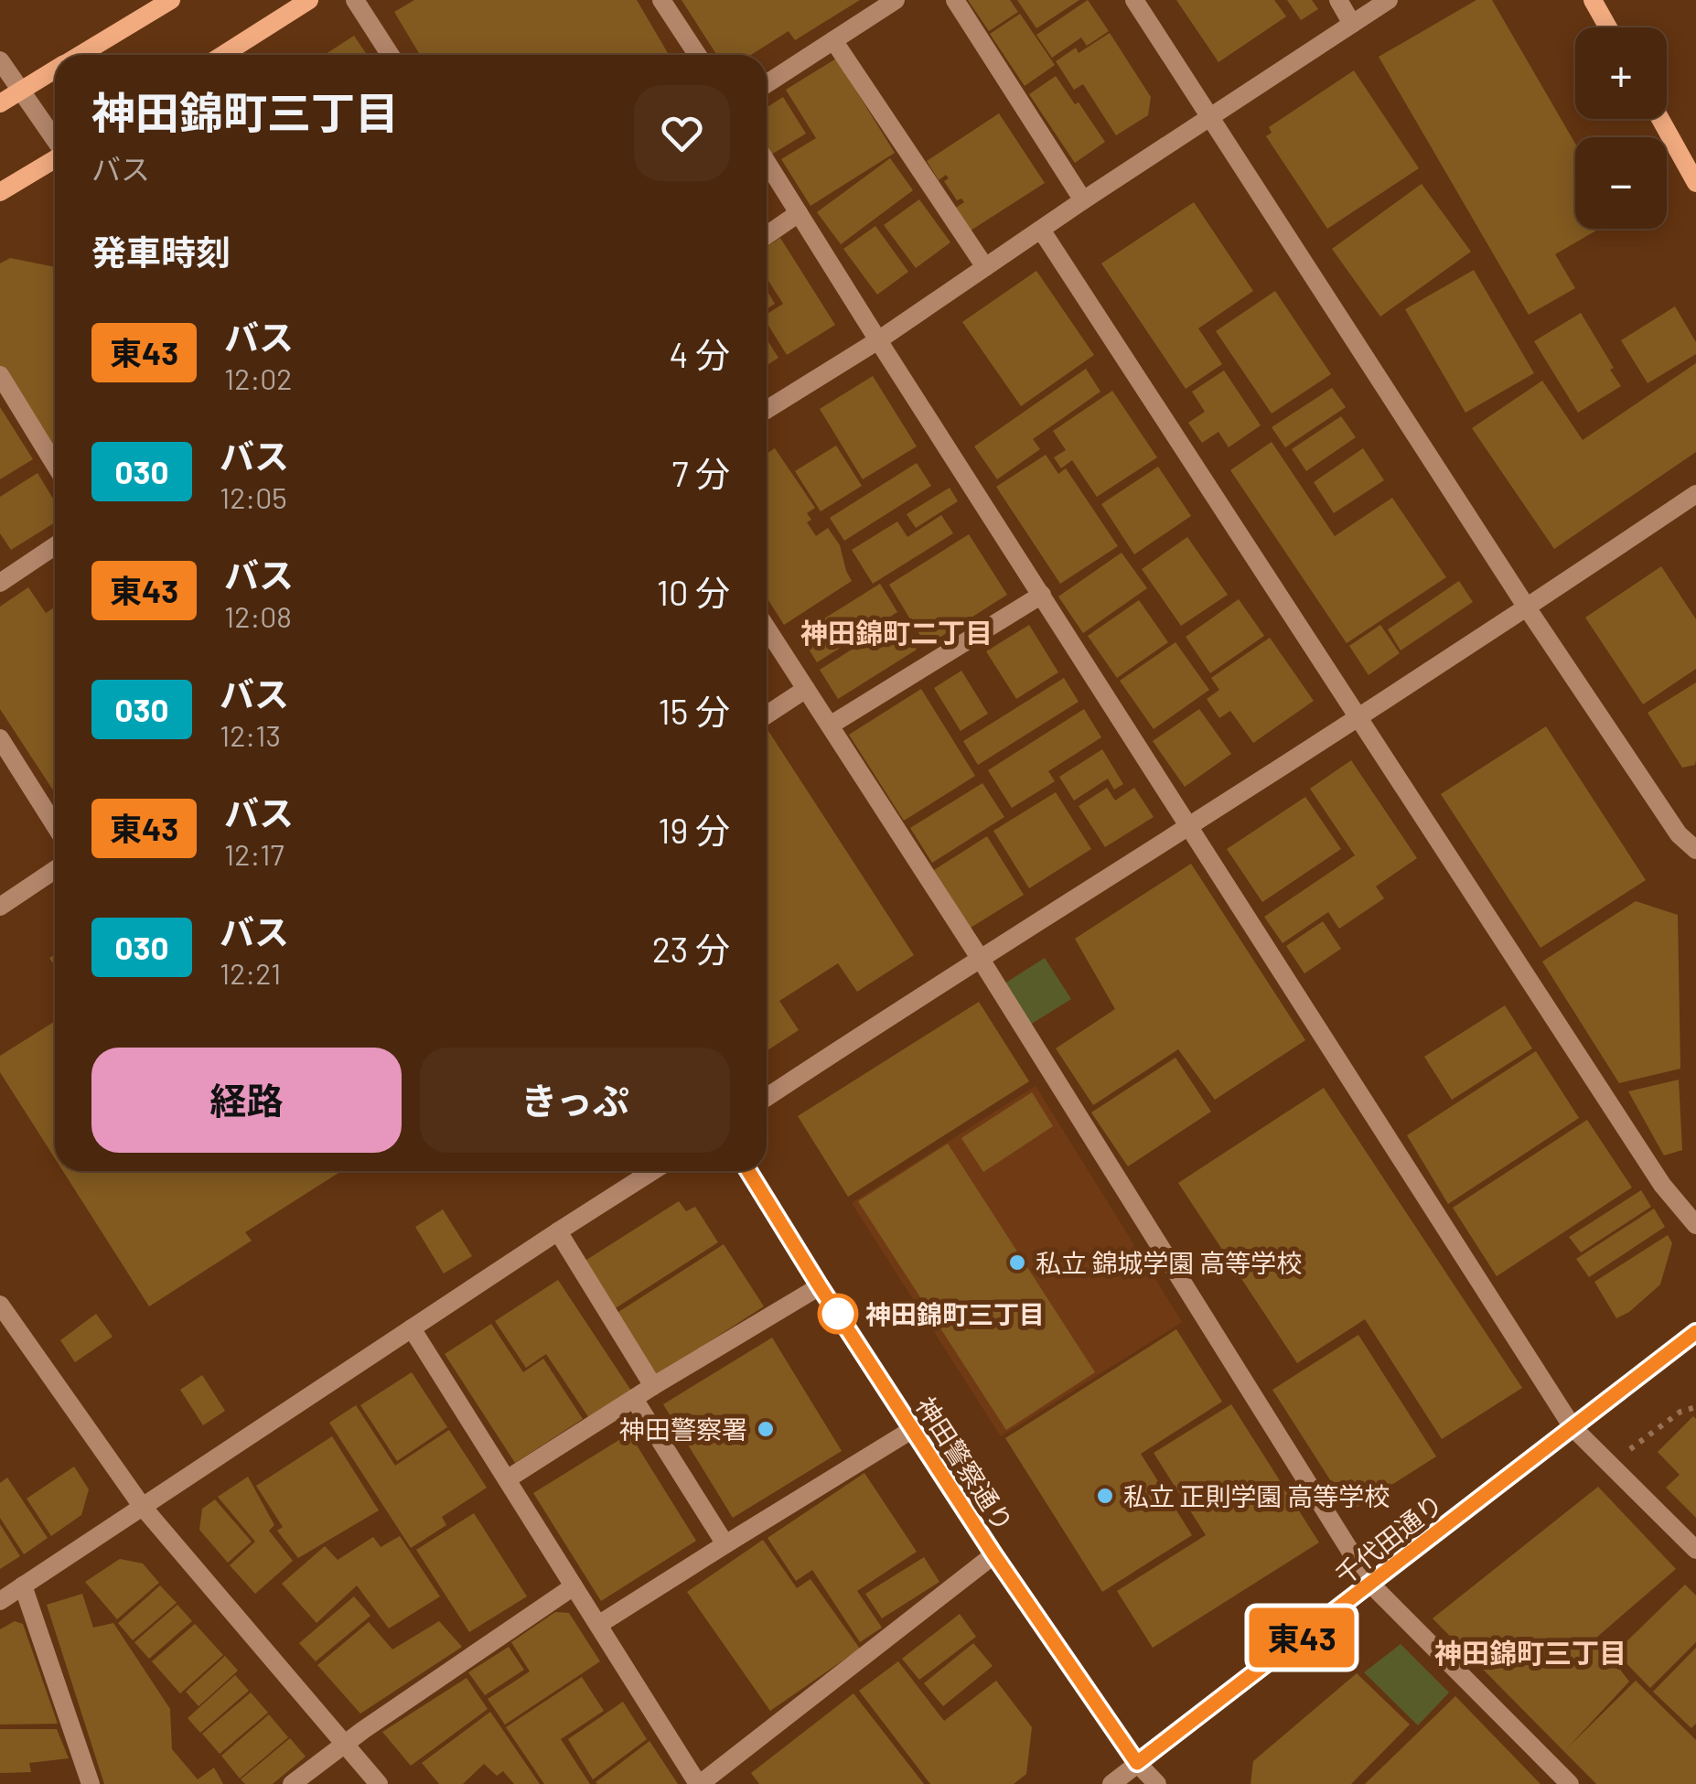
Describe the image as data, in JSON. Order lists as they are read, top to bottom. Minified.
{"streets":{"street":["神田警察通り","千代田通り"]},"crossings":[["神田警察通り","千代田通り"]],"districts":["神田錦町二丁目","神田錦町三丁目"],"places":["私立 錦城学園 高等学校","神田錦町三丁目","神田警察署","私立 正則学園 高等学校"],"lines":["bus line 東43"],"page":{"on_map":"東43","map_buttons":["+","−"],"heading":[["神田錦町三丁目","バス"],"発車時刻"],"list":[{"mark":"東43","name":"バス","note":"12:02","value":"4 分"},{"mark":"030","name":"バス","note":"12:05","value":"7 分"},{"mark":"東43","name":"バス","note":"12:08","value":"10 分"},{"mark":"030","name":"バス","note":"12:13","value":"15 分"},{"mark":"東43","name":"バス","note":"12:17","value":"19 分"},{"mark":"030","name":"バス","note":"12:21","value":"23 分"}],"buttons":["経路","きっぷ"]}}
